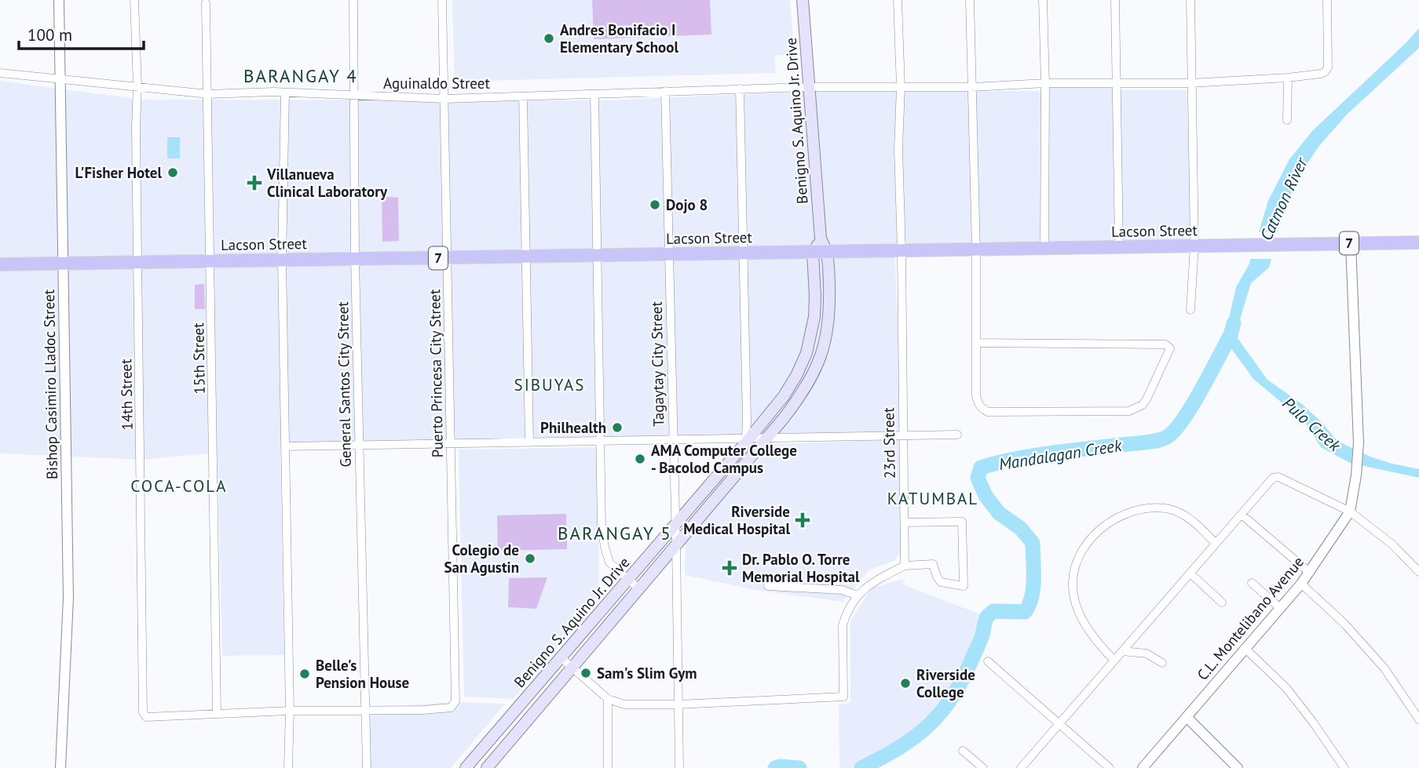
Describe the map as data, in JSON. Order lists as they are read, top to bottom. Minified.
{"streets":{"main road":["Benigno S. Aquino Jr. Drive","Lacson Street","7"],"street":["Aguinaldo Street","15th Street","Tagaytay City Street","Puerto Princesa City Street","Bishop Casimiro Lladoc Street","General Santos City Street","14th Street","23rd Street","C.L. Montelibano Avenue"]},"crossings":[["Aguinaldo Street","Benigno S. Aquino Jr. Drive"],["Aguinaldo Street","15th Street"],["Aguinaldo Street","Tagaytay City Street"],["Aguinaldo Street","Puerto Princesa City Street"],["Aguinaldo Street","Bishop Casimiro Lladoc Street"],["Aguinaldo Street","General Santos City Street"],["Aguinaldo Street","14th Street"],["Aguinaldo Street","23rd Street"],["Benigno S. Aquino Jr. Drive","Lacson Street"],["Benigno S. Aquino Jr. Drive","Tagaytay City Street"],["Lacson Street","15th Street"],["Lacson Street","Tagaytay City Street"],["Lacson Street","Puerto Princesa City Street"],["Lacson Street","Bishop Casimiro Lladoc Street"],["Lacson Street","General Santos City Street"],["Lacson Street","14th Street"],["Lacson Street","23rd Street"],["Lacson Street","C.L. Montelibano Avenue"],["15th Street","14th Street"],["Puerto Princesa City Street","General Santos City Street"]],"districts":["BARANGAY 4","SIBUYAS","COCA-COLA","KATUMBAL","BARANGAY 5"],"water":["Catmon River","Pulo Creek","Mandalagan Creek"],"places":{"other":["Andres Bonifacio I Elementary School","L'Fisher Hotel","Dojo 8","Philhealth","AMA Computer College - Bacolod Campus","Colegio de San Agustin","Sam's Slim Gym","Belle's Pension House","Riverside College"],"health":["Villanueva Clinical Laboratory","Riverside Medical Hospital","Dr. Pablo O. Torre Memorial Hospital"]},"scale_bar":"100 m"}
